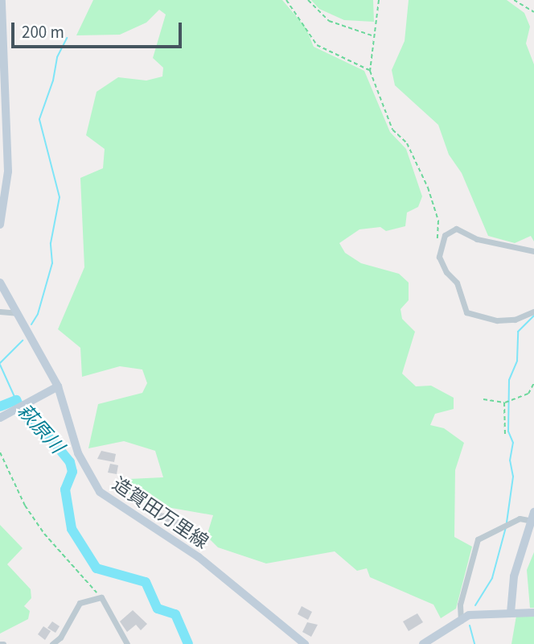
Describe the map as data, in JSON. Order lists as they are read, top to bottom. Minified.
{"streets":{"main road":["造賀田万里線"]},"water":["萩原川"],"scale_bar":"200 m"}
